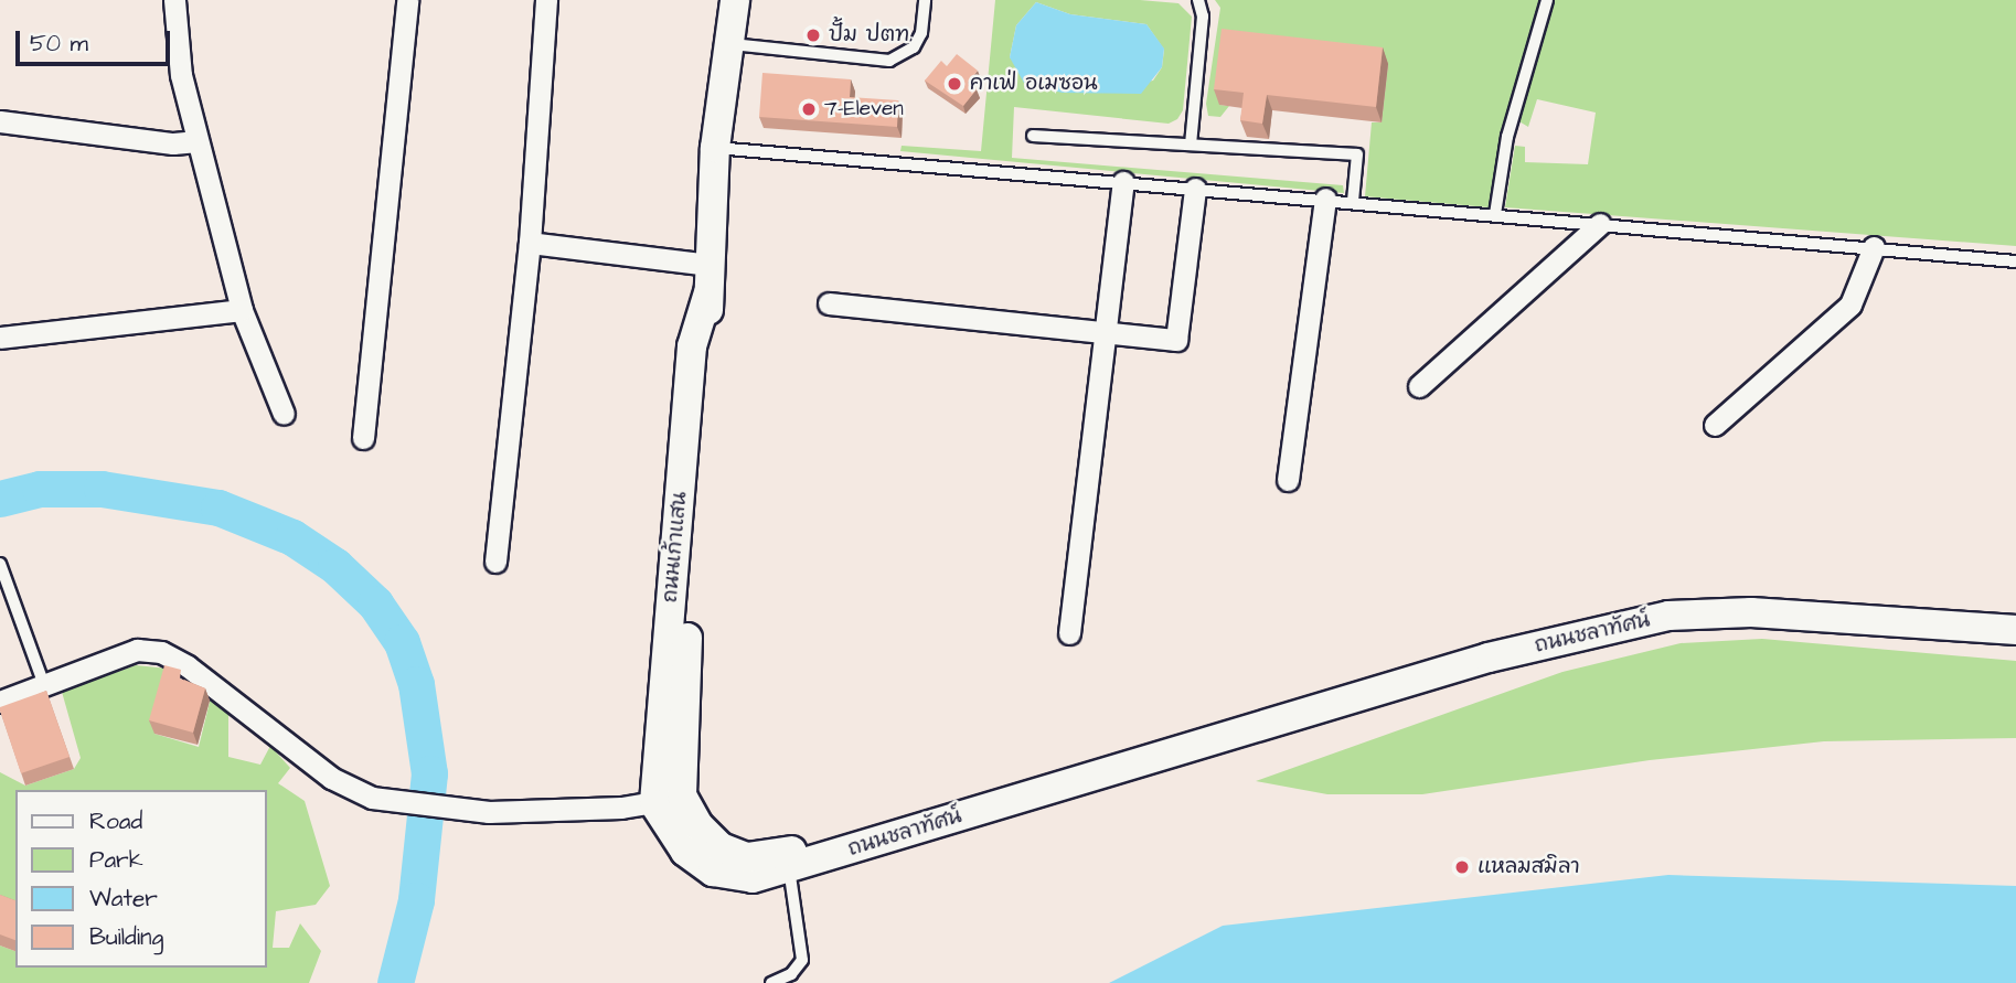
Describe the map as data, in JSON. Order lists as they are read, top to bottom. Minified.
{"streets":{"main road":["ถนนเก้าแสน","ถนนชลาทัศน์"]},"crossings":[["ถนนเก้าแสน","ถนนชลาทัศน์"]],"places":["ปั้ม ปตท.","คาเฟ่ อเมซอน","7-Eleven","แหลมสมิลา"],"legend":["Road","Park","Water","Building"],"scale_bar":"50 m"}
